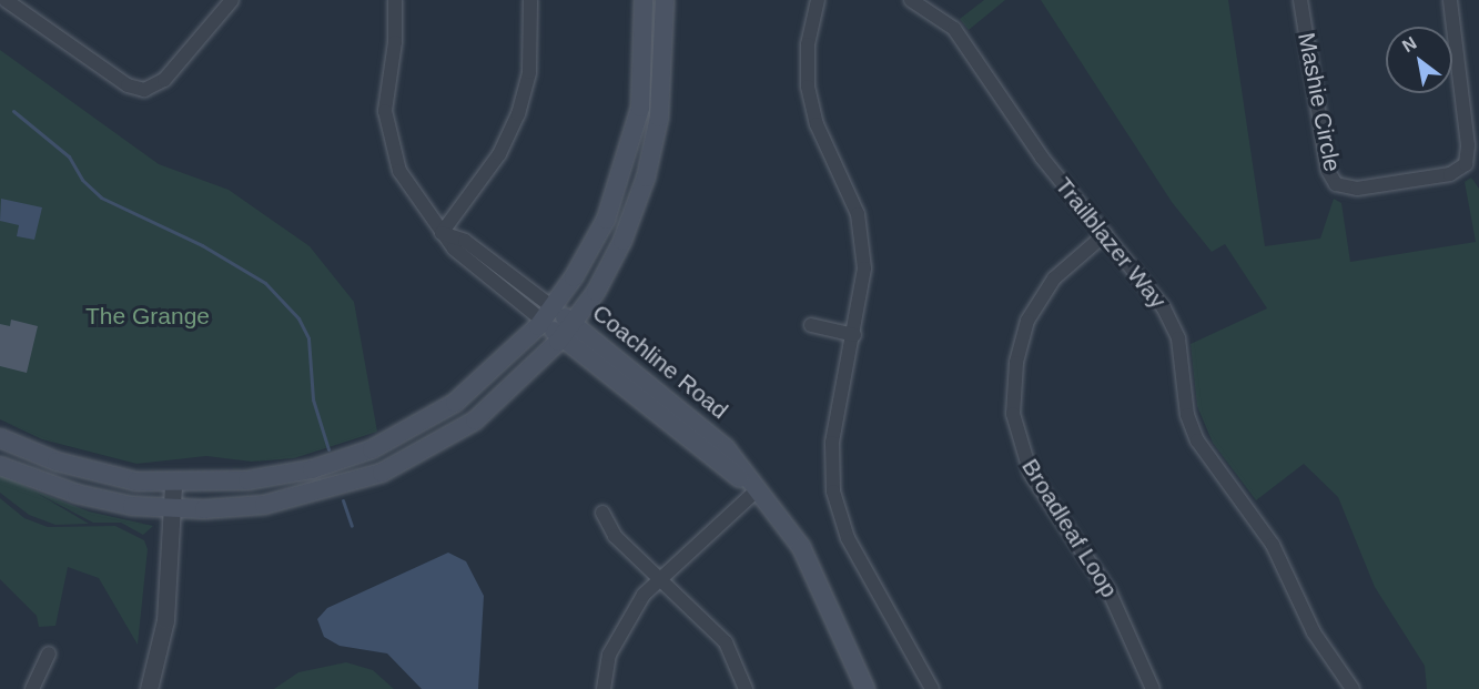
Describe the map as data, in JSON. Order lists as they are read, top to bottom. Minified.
{"streets":{"main road":["Coachline Road"],"street":["Mashie Circle","Trailblazer Way","Broadleaf Loop"]},"crossings":[["Trailblazer Way","Broadleaf Loop"]],"parks":["The Grange"],"north":"top left"}
